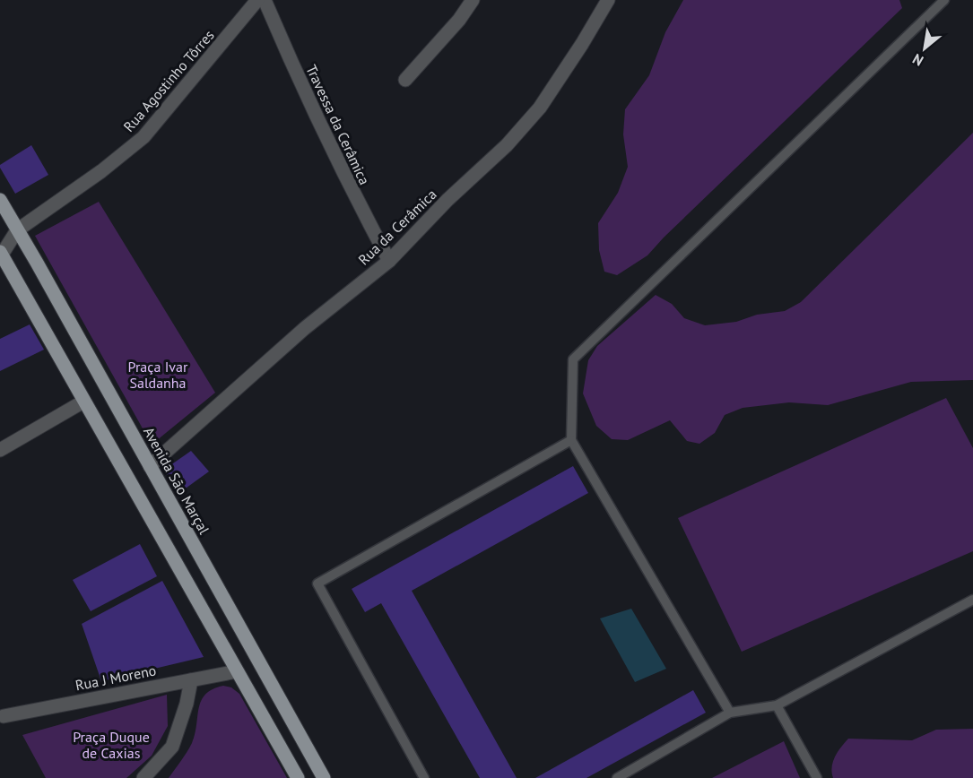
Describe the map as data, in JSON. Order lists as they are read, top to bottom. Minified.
{"streets":{"main road":["Avenida São Marçal"],"street":["Rua Agostinho Tôrres","Travessa da Cerâmica","Rua da Cerâmica","Rua J Moreno"]},"crossings":[["Rua Agostinho Tôrres","Avenida São Marçal"],["Travessa da Cerâmica","Rua da Cerâmica"],["Rua da Cerâmica","Avenida São Marçal"]],"parks":["Praça Ivar Saldanha","Praça Duque de Caxias"],"north":"bottom left"}
